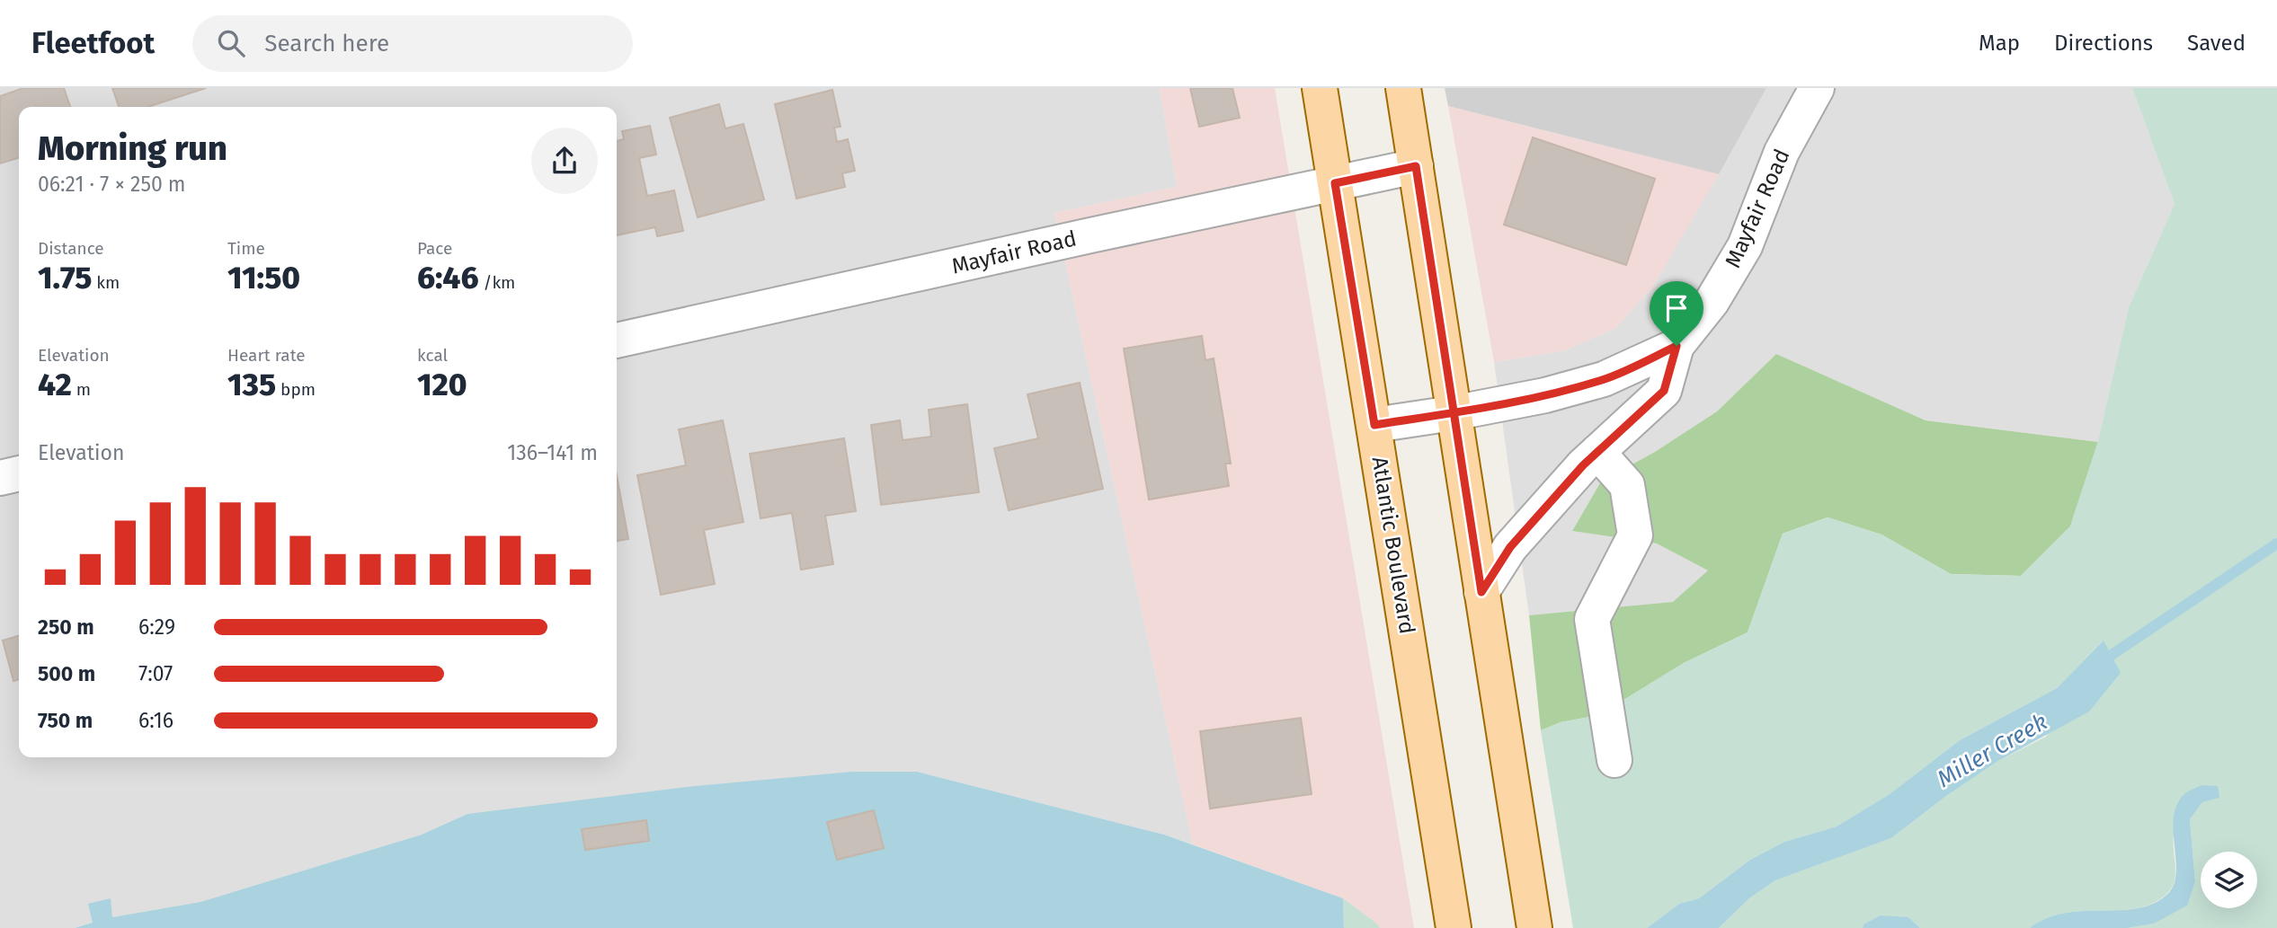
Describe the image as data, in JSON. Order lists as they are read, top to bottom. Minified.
{"streets":{"main road":["Atlantic Boulevard"],"street":["Mayfair Road"]},"crossings":[["Mayfair Road","Atlantic Boulevard"]],"water":["Miller Creek"],"page":{"header":"Fleetfoot","search":"Search here","nav":["Map","Directions","Saved"],"heading":["Morning run","06:21 · 7 × 250 m"],"stats":[["Distance","1.75 km"],["Time","11:50"],["Pace","6:46 /km"],["Elevation","42 m"],["Heart rate","135 bpm"],["kcal","120"]],"chart":["Elevation","136–141 m"],"list":[{"name":"250 m","note":"6:29"},{"name":"500 m","note":"7:07"},{"name":"750 m","note":"6:16"}]}}
